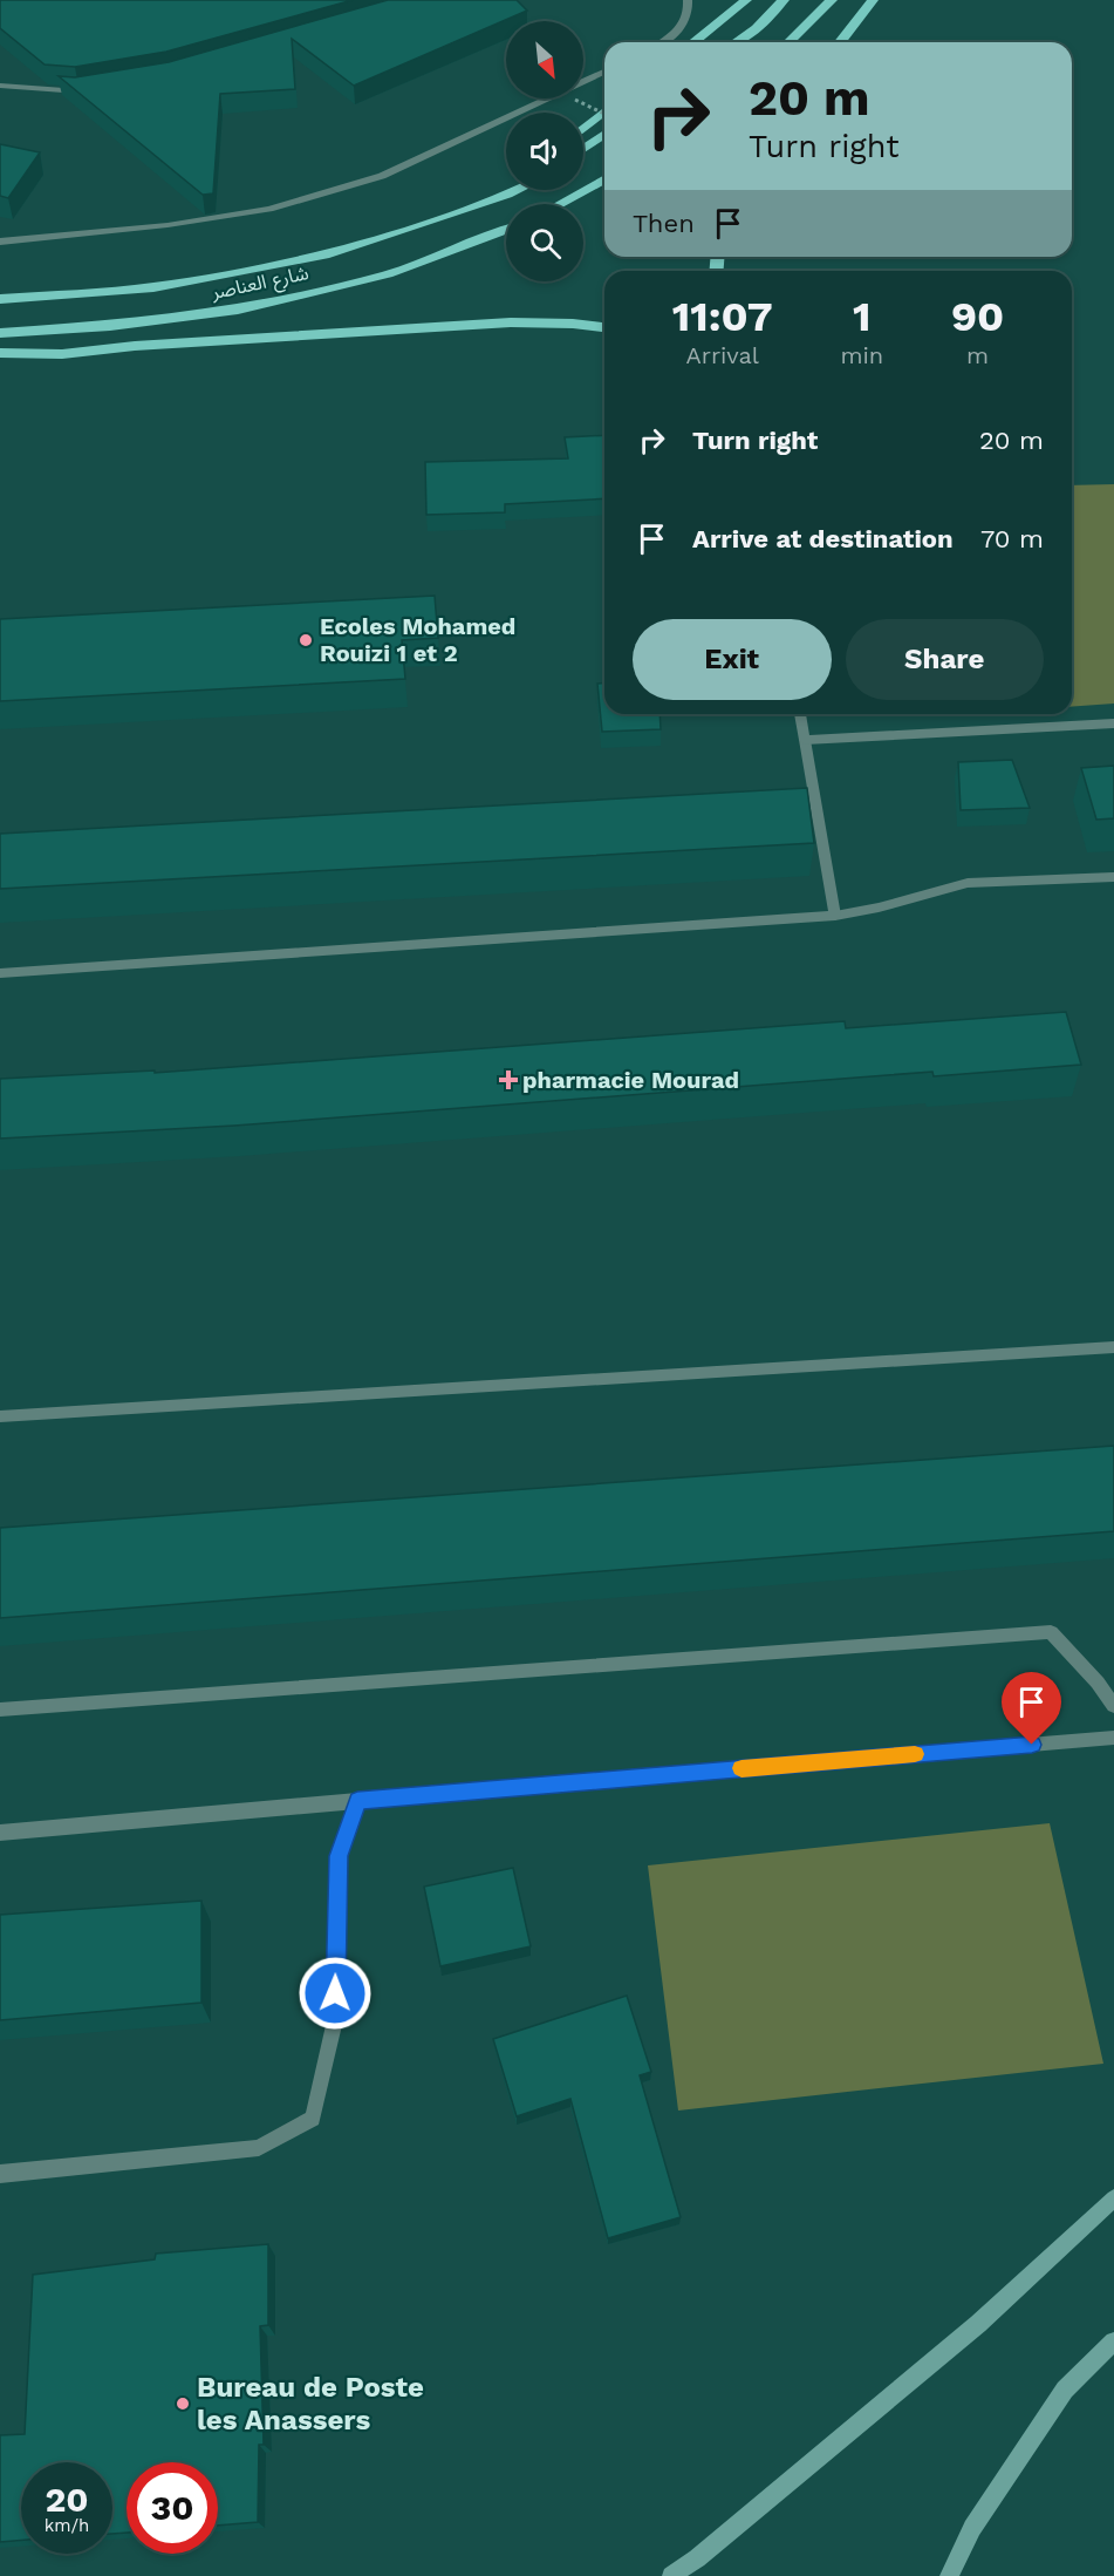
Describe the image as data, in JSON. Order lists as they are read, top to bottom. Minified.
{"streets":{"highway":["شارع العناصر"]},"places":{"other":["Ecoles Mohamed Rouizi 1 et 2","Bureau de Poste les Anassers"],"health":["pharmacie Mourad"]},"north":"bottom right","page":{"turn":["20 m","Turn right"],"then":"Then","eta":["11:07","Arrival","1","min","90","m"],"list":[{"name":"Turn right","value":"20 m"},{"name":"Arrive at destination","value":"70 m"}],"buttons":["Exit","Share"],"speed":"20 km/h","limit":"30"}}
